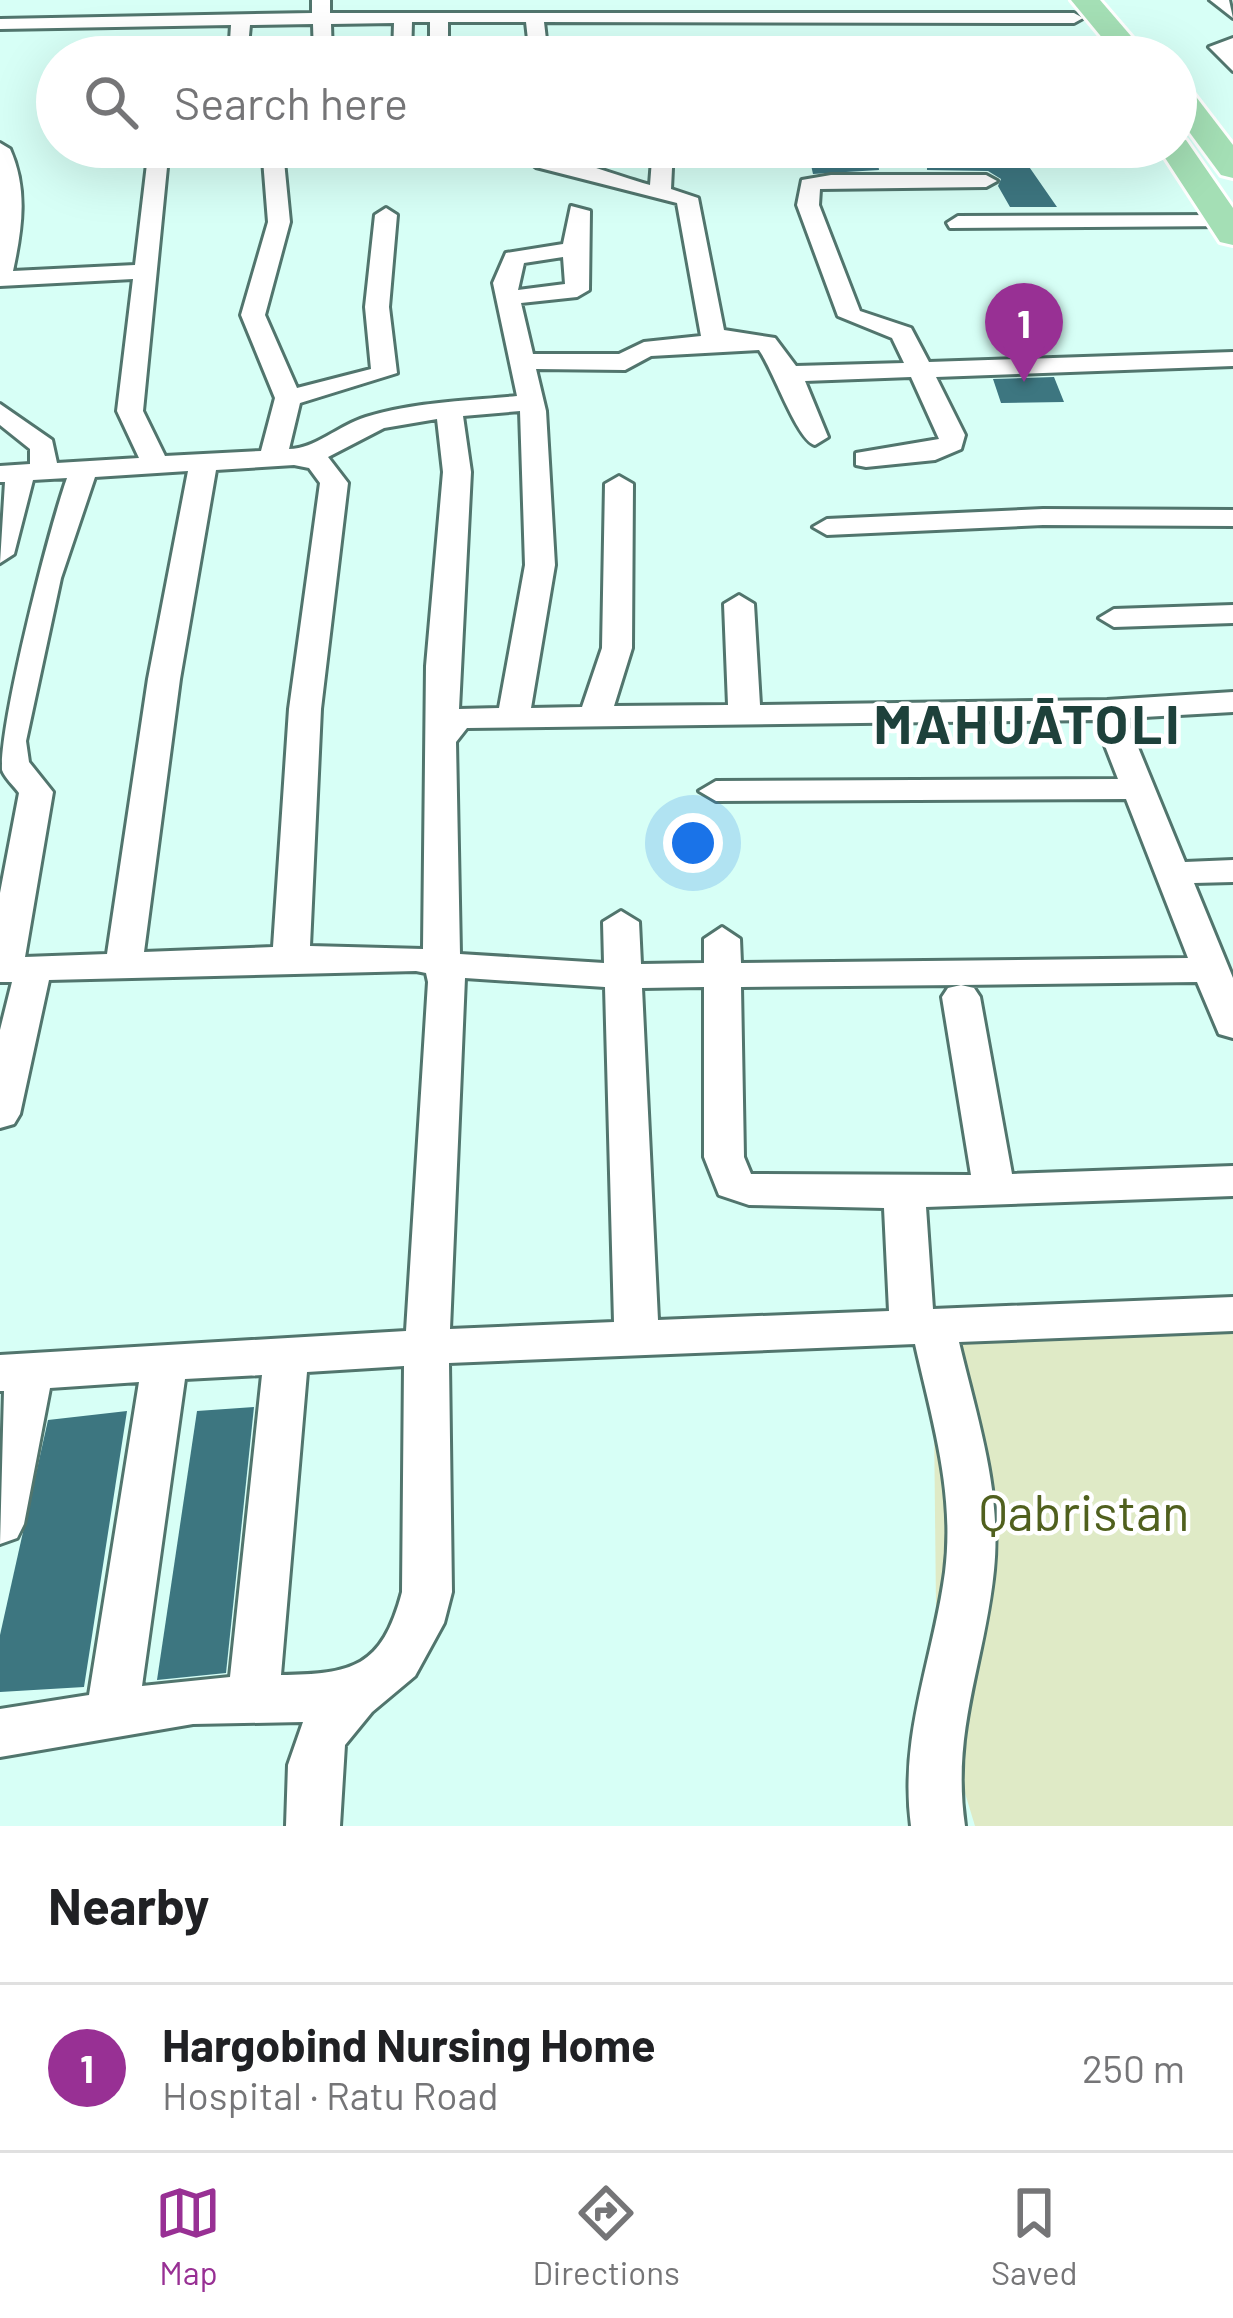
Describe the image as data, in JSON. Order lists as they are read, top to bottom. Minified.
{"districts":["MAHUĀTOLI"],"parks":["Qabristan"],"page":{"search":"Search here","pins":"1","heading":"Nearby","list":[{"mark":"1","name":"Hargobind Nursing Home","note":"Hospital · Ratu Road","value":"250 m"}],"nav":["Map","Directions","Saved"]}}
